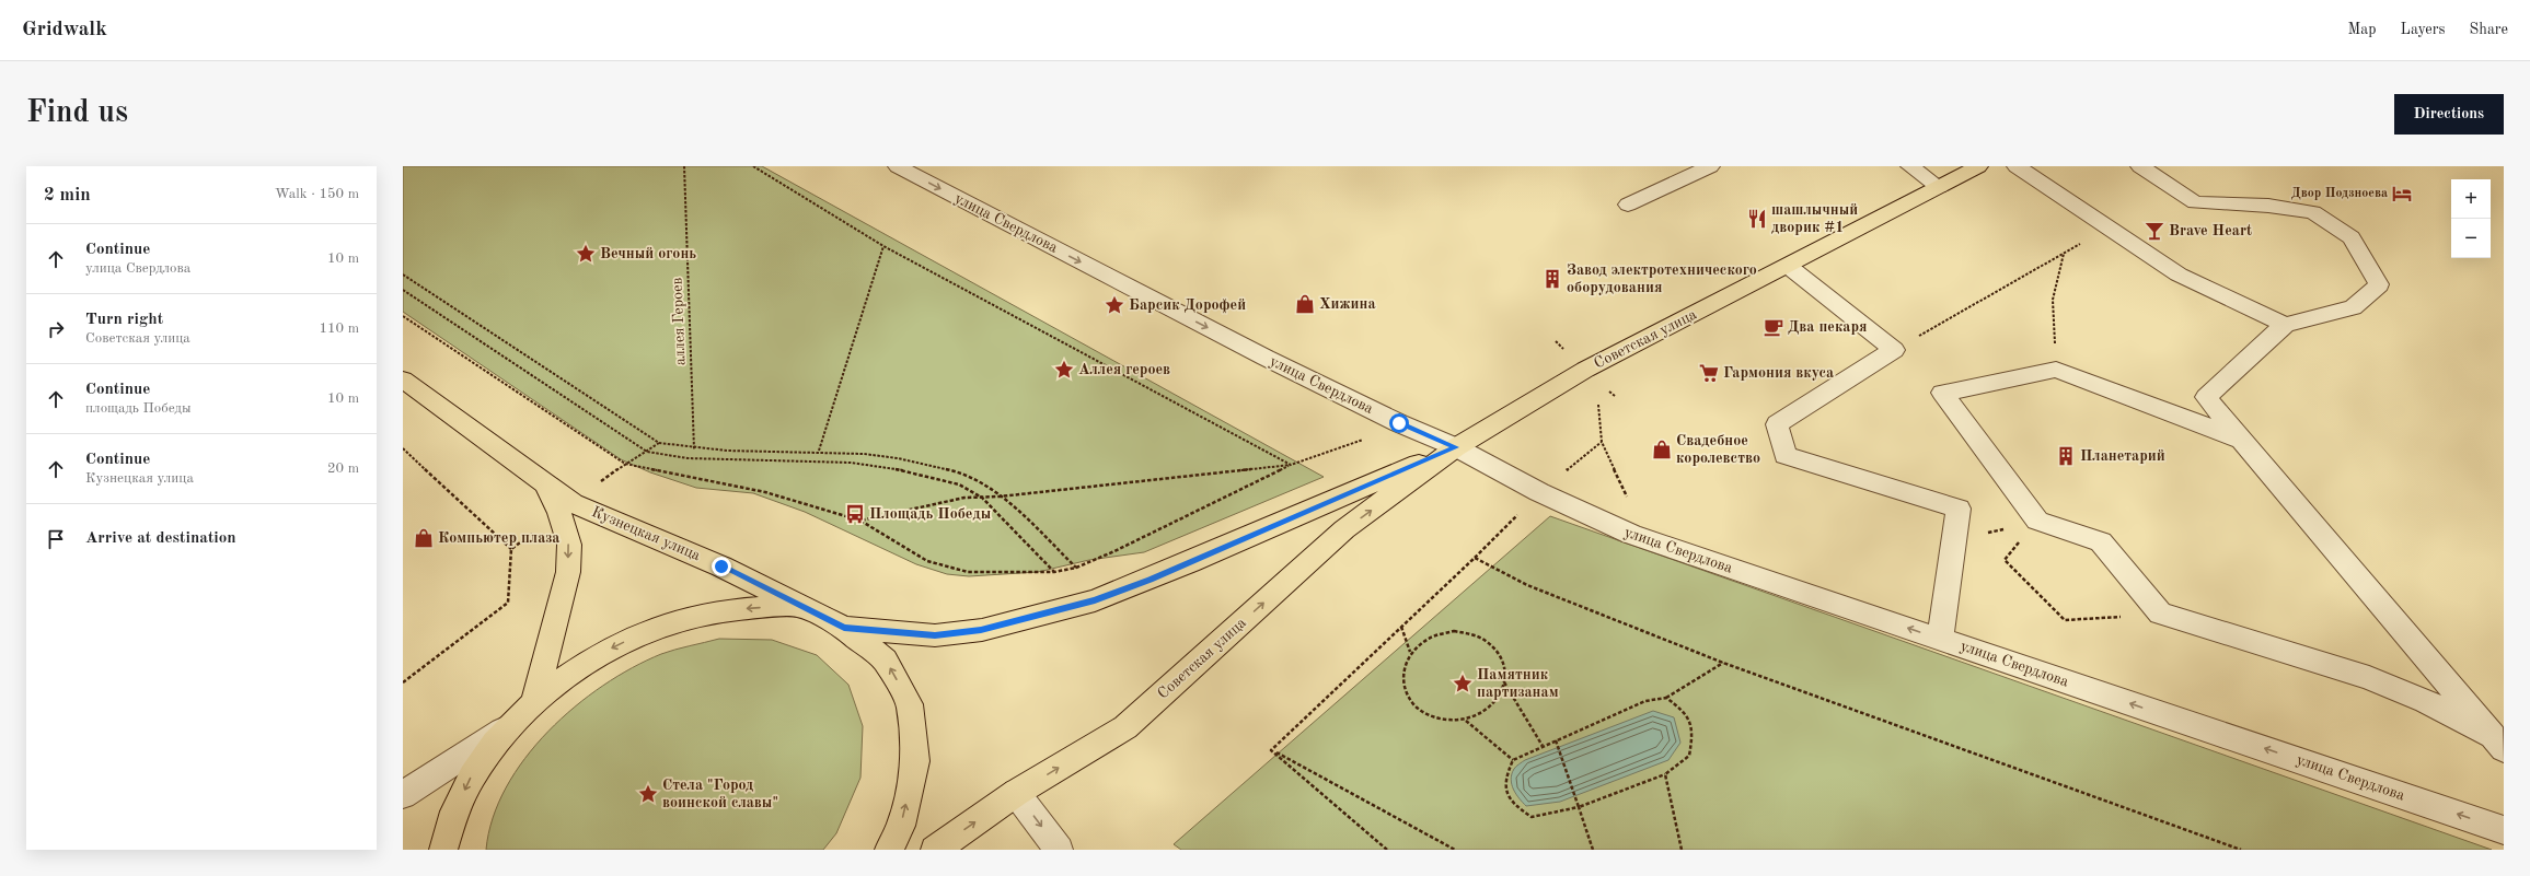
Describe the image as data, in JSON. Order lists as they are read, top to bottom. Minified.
{"streets":{"main road":["Советская улица","Кузнецкая улица"],"street":["улица Свердлова"],"path":["аллея Героев"]},"crossings":[["улица Свердлова","Советская улица"]],"places":{"hotel":["Двор Подзноева"],"restaurant":["шашлычный дворик #1"],"bar":["Brave Heart"],"place":["Вечный огонь","Барсик Дорофей","Аллея героев","Памятник партизанам","Стела \"Город воинской славы\""],"building":["Завод электротехнического оборудования","Планетарий"],"shop":["Хижина","Свадебное королевство","Компьютер плаза"],"cafe":["Два пекаря"],"supermarket":["Гармония вкуса"],"bus stop":["Площадь Победы"]},"page":{"header":"Gridwalk","nav":["Map","Layers","Share"],"buttons":"Directions","title":"Find us","heading":["2 min","Walk · 150 m"],"map_buttons":["+","−"],"list":[["Continue","улица Свердлова","10 m"],["Turn right","Советская улица","110 m"],["Continue","площадь Победы","10 m"],["Continue","Кузнецкая улица","20 m"],"Arrive at destination"]}}
